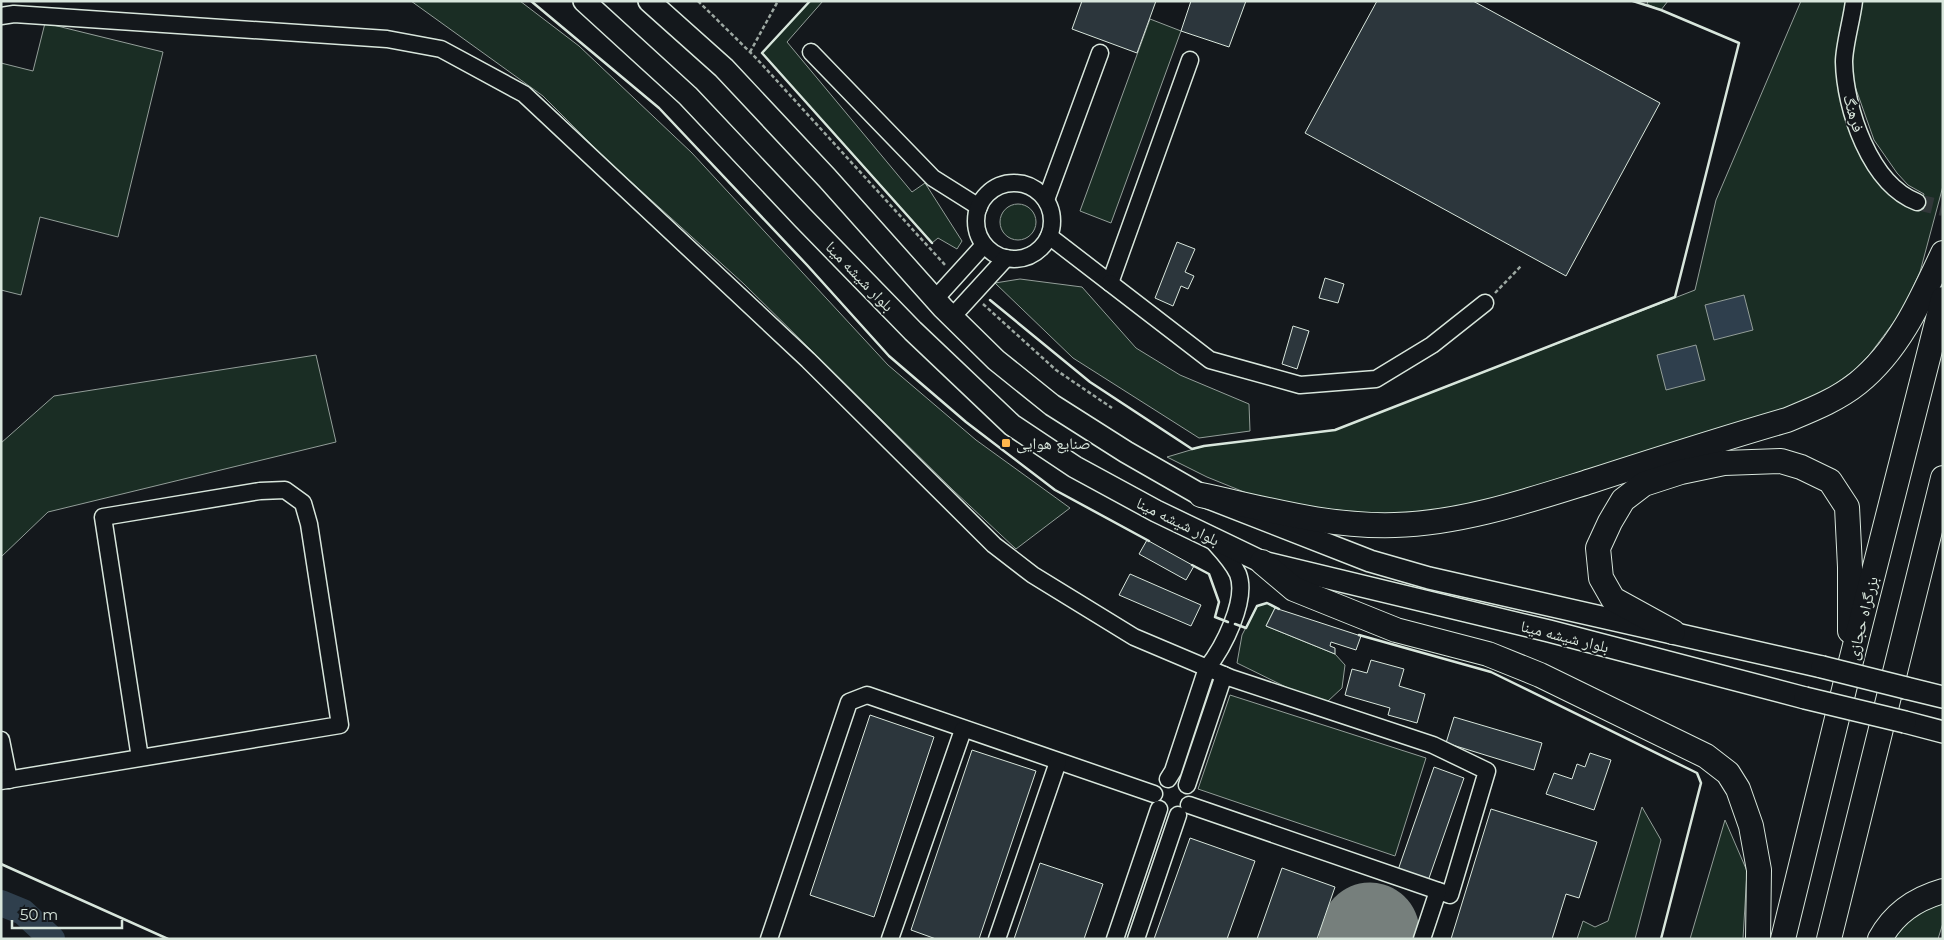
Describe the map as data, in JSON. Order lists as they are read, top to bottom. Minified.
{"streets":{"highway":["بزرگراه حجازی"],"main road":["بلوار شیشه مینا"],"street":["فرهنگ"]},"places":{"transit":["صنایع هوایی"]},"scale_bar":"50 m"}
